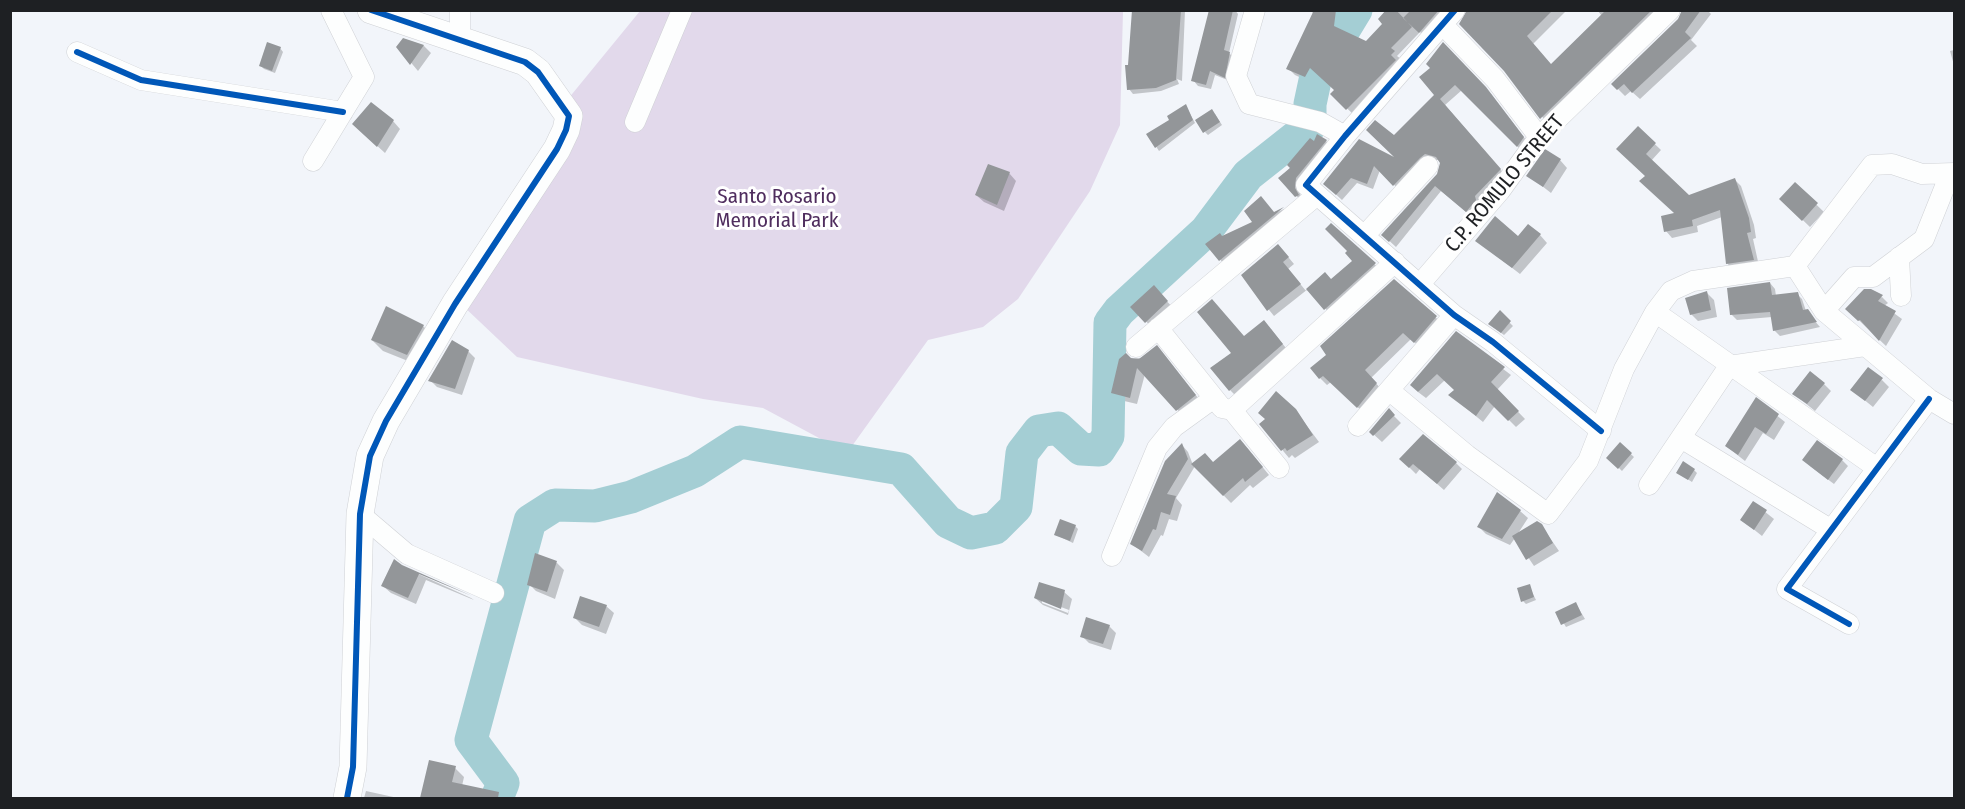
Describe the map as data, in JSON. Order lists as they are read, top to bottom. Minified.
{"streets":{"street":["C.P. ROMULO STREET"]},"parks":["Santo Rosario Memorial Park"]}
